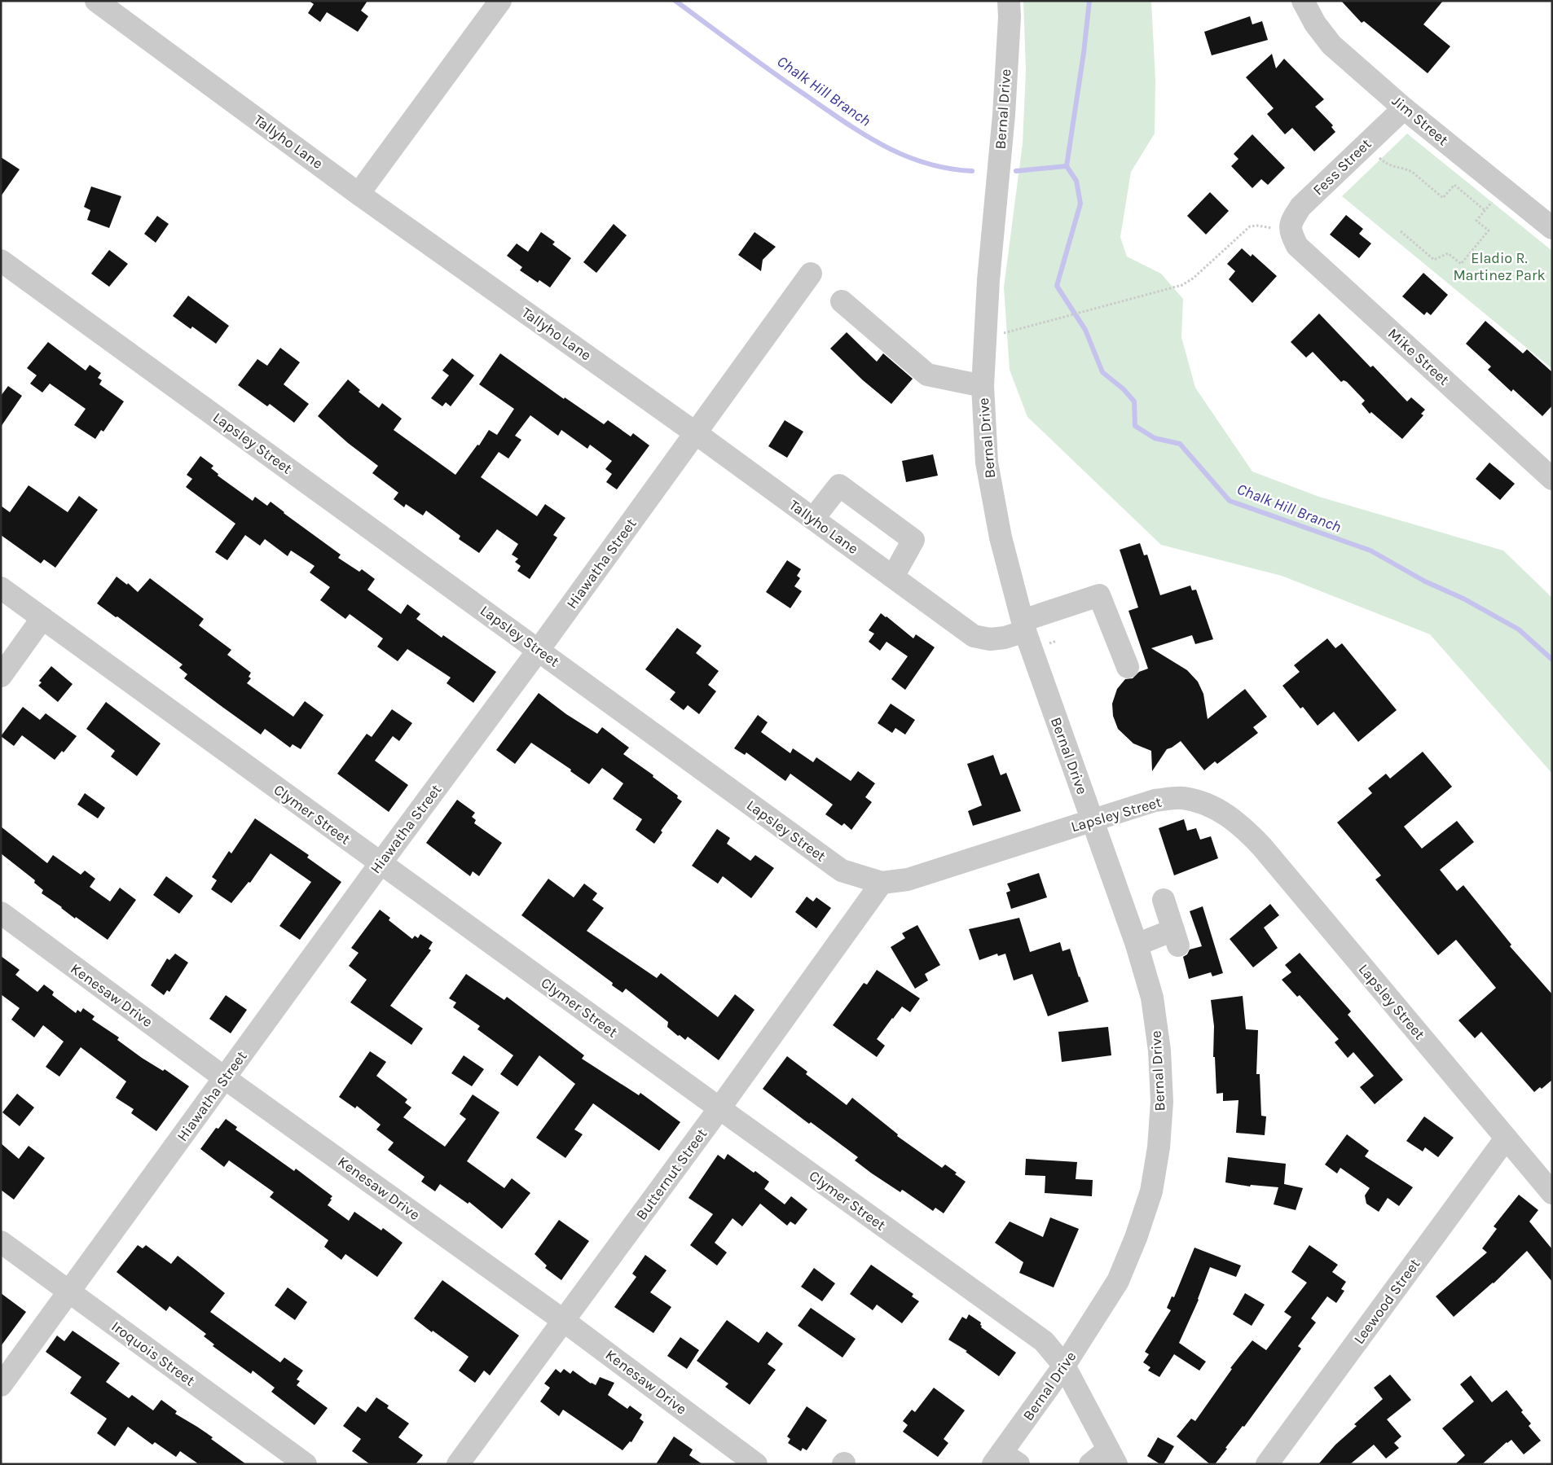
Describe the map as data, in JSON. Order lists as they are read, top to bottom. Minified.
{"streets":{"street":["Bernal Drive","Jim Street","Tallyho Lane","Fess Street","Mike Street","Lapsley Street","Hiawatha Street","Clymer Street","Kenesaw Drive","Butternut Street","Leewood Street","Iroquois Street"]},"crossings":[["Bernal Drive","Tallyho Lane"],["Bernal Drive","Lapsley Street"],["Bernal Drive","Clymer Street"],["Jim Street","Fess Street"],["Tallyho Lane","Hiawatha Street"],["Fess Street","Mike Street"],["Lapsley Street","Hiawatha Street"],["Lapsley Street","Butternut Street"],["Lapsley Street","Leewood Street"],["Hiawatha Street","Clymer Street"],["Hiawatha Street","Kenesaw Drive"],["Hiawatha Street","Iroquois Street"],["Clymer Street","Butternut Street"],["Kenesaw Drive","Butternut Street"]],"water":["Chalk Hill Branch"],"parks":["Eladio R. Martinez Park"]}
